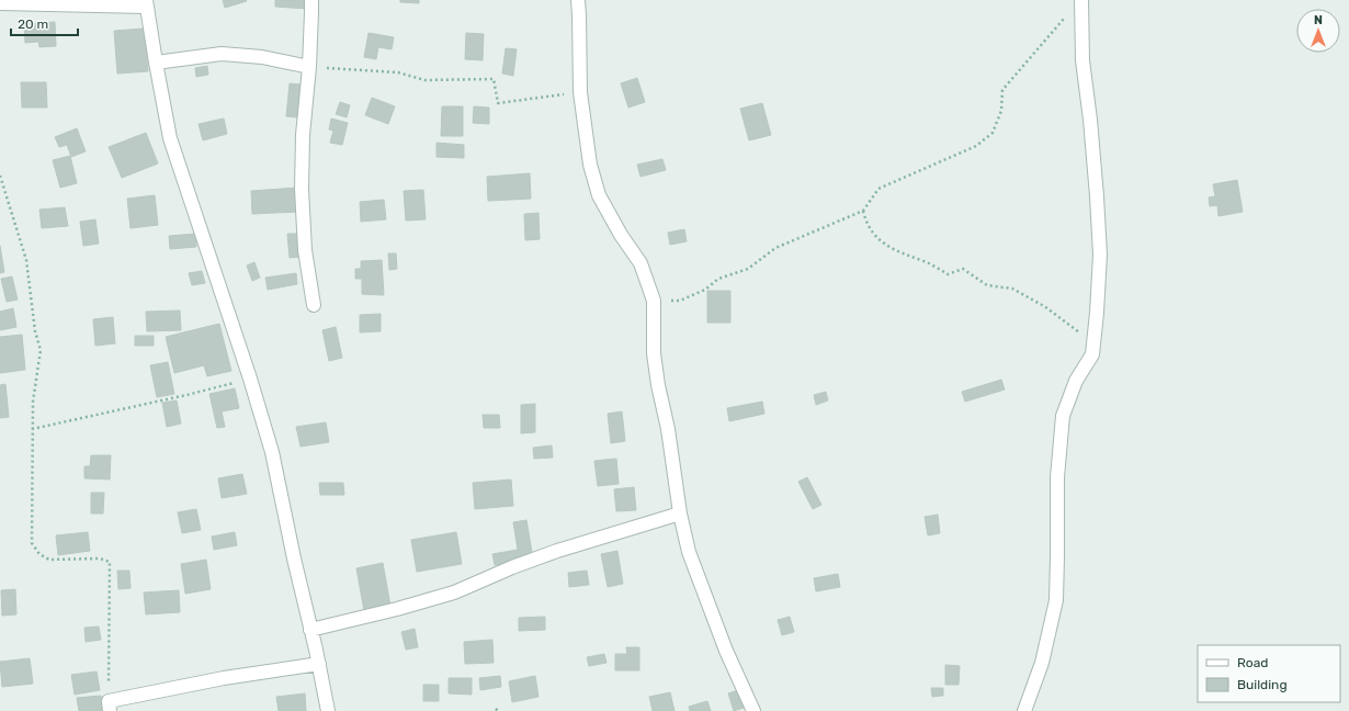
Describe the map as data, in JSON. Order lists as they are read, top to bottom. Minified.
{"legend":["Road","Building"],"scale_bar":"20 m","north":"top"}
